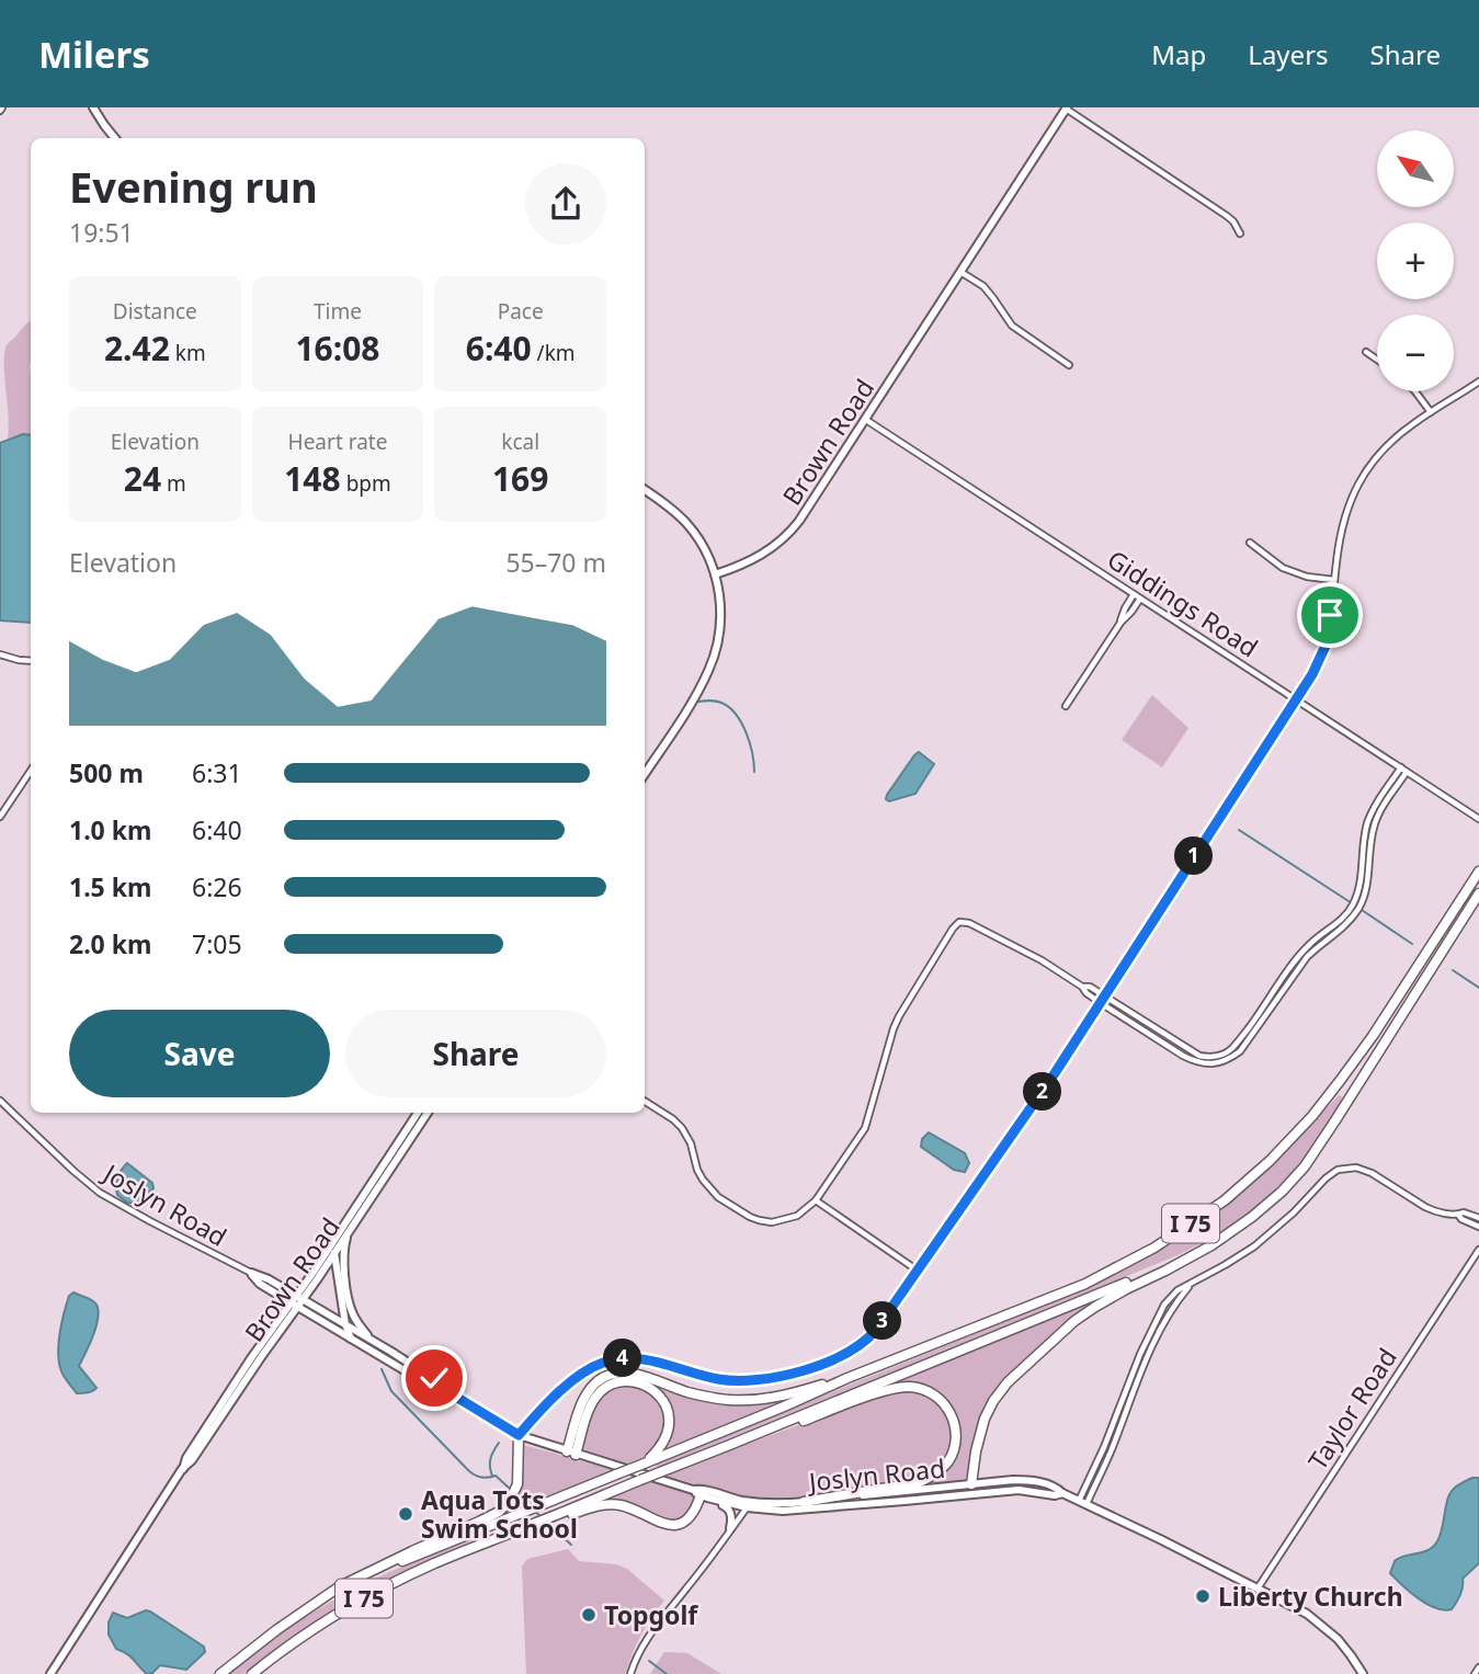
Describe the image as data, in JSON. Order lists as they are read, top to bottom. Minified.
{"streets":{"highway":["I 75"],"main road":["Brown Road","Joslyn Road"],"street":["Giddings Road","Taylor Road"]},"crossings":[["Brown Road","Giddings Road"],["Brown Road","Joslyn Road"],["Joslyn Road","Taylor Road"]],"places":["Aqua Tots Swim School","Liberty Church","Topgolf"],"north":"top left","page":{"header":"Milers","nav":["Map","Layers","Share"],"map_buttons":["+","−"],"heading":["Evening run","19:51"],"stats":[["Distance","2.42 km"],["Time","16:08"],["Pace","6:40 /km"],["Elevation","24 m"],["Heart rate","148 bpm"],["kcal","169"]],"chart":["Elevation","55–70 m"],"list":[{"name":"500 m","note":"6:31"},{"name":"1.0 km","note":"6:40"},{"name":"1.5 km","note":"6:26"},{"name":"2.0 km","note":"7:05"}],"pins":["1","2","3","4"],"buttons":["Save","Share"]}}
